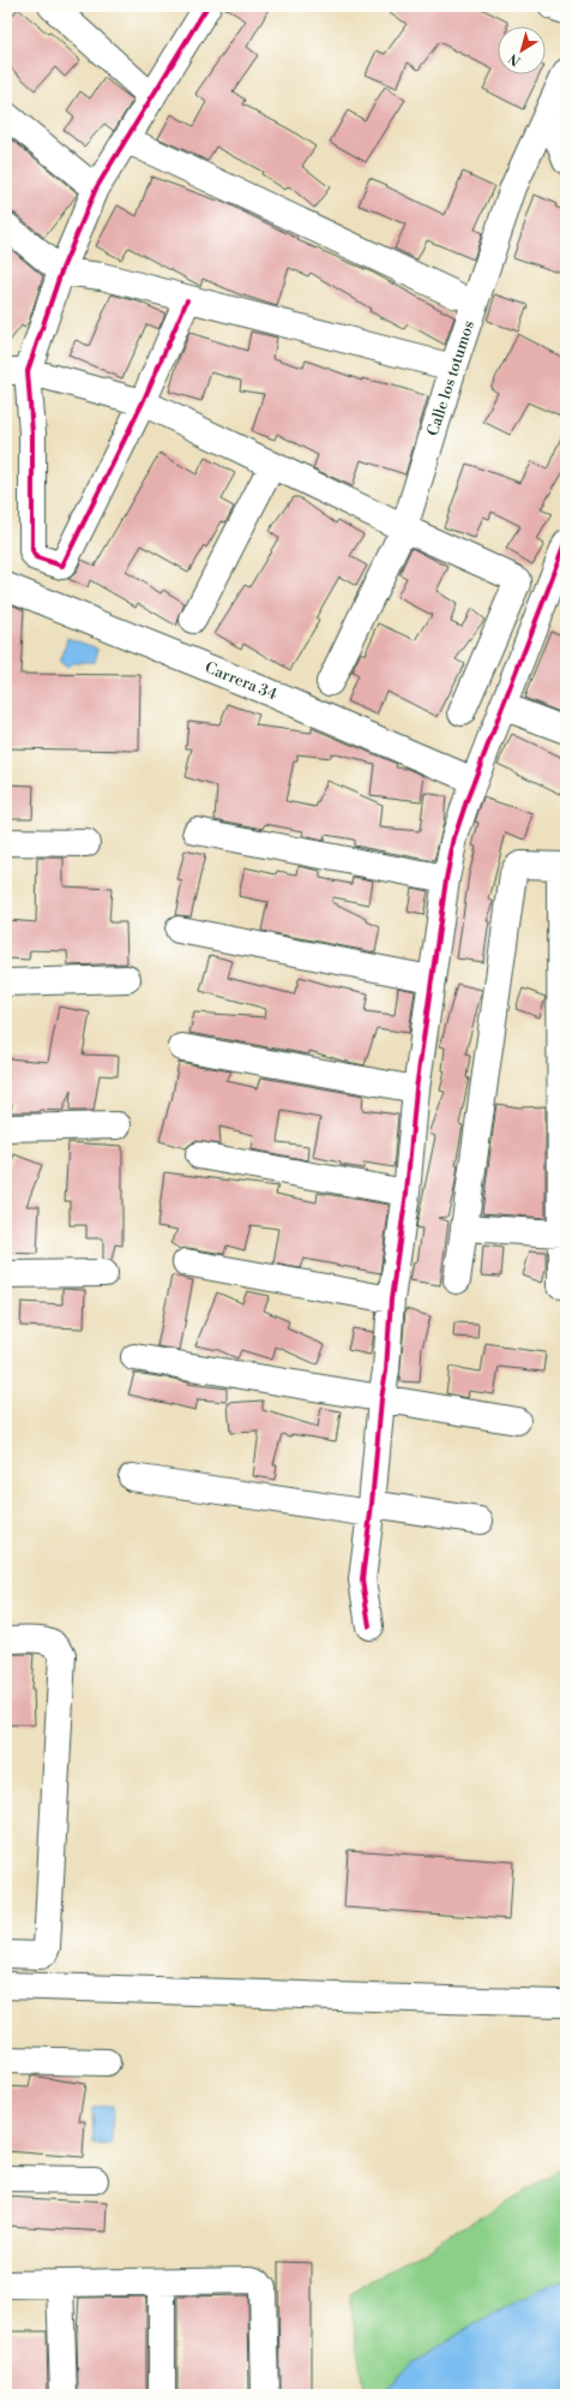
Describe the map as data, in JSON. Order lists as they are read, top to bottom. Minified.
{"streets":{"street":["Calle los totumos","Carrera 34"]},"north":"bottom left"}
